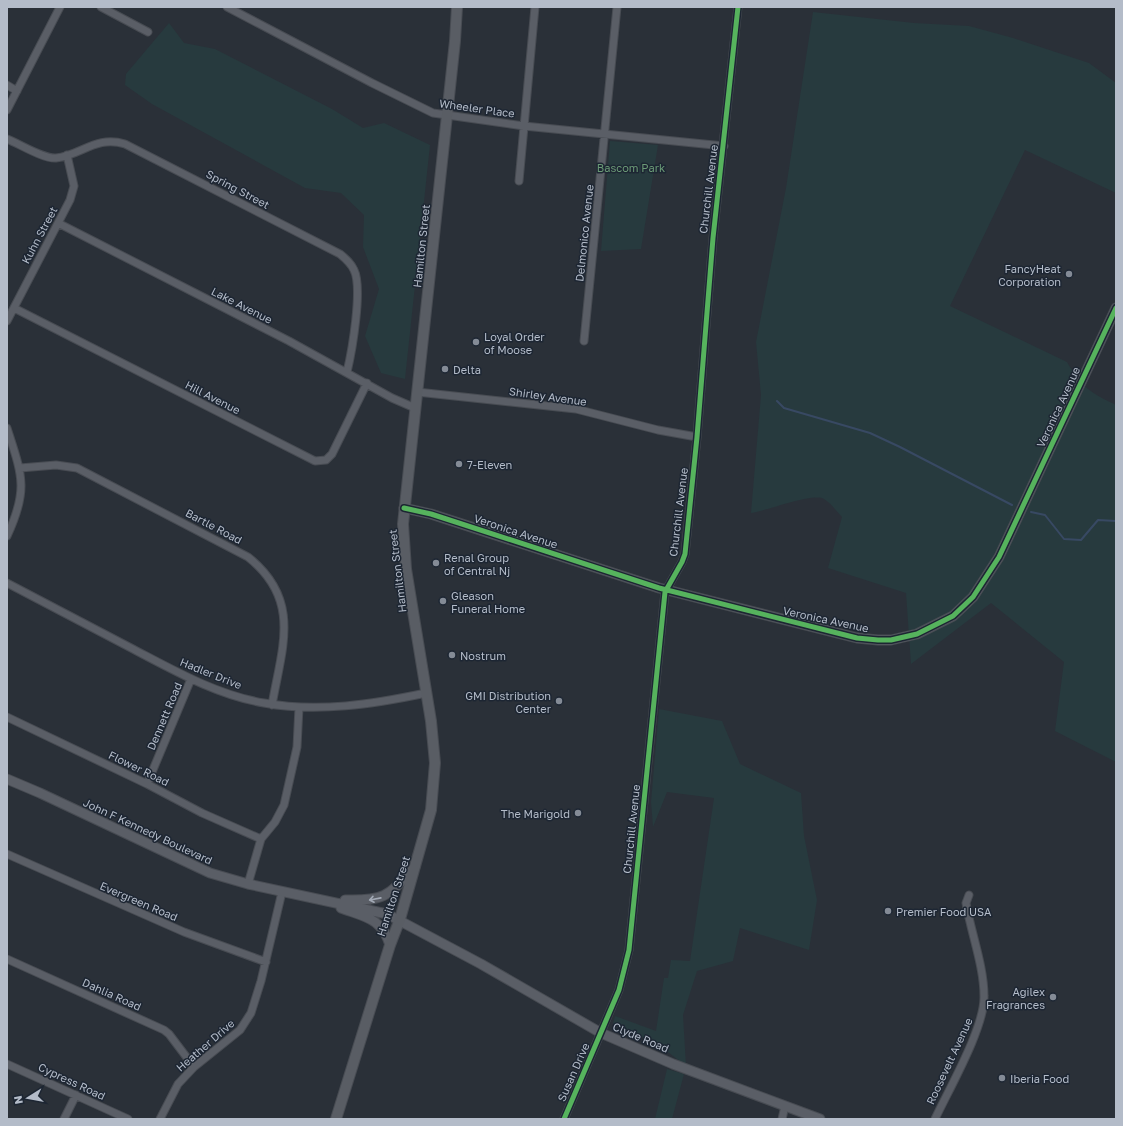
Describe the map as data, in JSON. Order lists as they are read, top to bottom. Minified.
{"streets":{"main road":["Hamilton Street"],"street":["Wheeler Place","Spring Street","Churchill Avenue","Delmonico Avenue","Kuhn Street","Lake Avenue","Shirley Avenue","Hill Avenue","Veronica Avenue","Bartle Road","Hadler Drive","Dennett Road","Flower Road","John F Kennedy Boulevard","Evergreen Road","Dahlia Road","Clyde Road","Heather Drive","Roosevelt Avenue","Susan Drive","Cypress Road"]},"crossings":[["Wheeler Place","Churchill Avenue"],["Wheeler Place","Delmonico Avenue"],["Wheeler Place","Hamilton Street"],["Spring Street","Kuhn Street"],["Spring Street","Lake Avenue"],["Churchill Avenue","Shirley Avenue"],["Churchill Avenue","Veronica Avenue"],["Churchill Avenue","Clyde Road"],["Churchill Avenue","Susan Drive"],["Kuhn Street","Lake Avenue"],["Kuhn Street","Hill Avenue"],["Hamilton Street","Lake Avenue"],["Hamilton Street","Shirley Avenue"],["Hamilton Street","Veronica Avenue"],["Hamilton Street","Hadler Drive"],["Hamilton Street","John F Kennedy Boulevard"],["Hamilton Street","Clyde Road"],["Lake Avenue","Hill Avenue"],["Bartle Road","Hadler Drive"],["Hadler Drive","Dennett Road"],["Dennett Road","Flower Road"],["John F Kennedy Boulevard","Clyde Road"],["John F Kennedy Boulevard","Heather Drive"],["Evergreen Road","Heather Drive"],["Dahlia Road","Heather Drive"],["Clyde Road","Susan Drive"]],"parks":["Bascom Park"],"places":["FancyHeat Corporation","Loyal Order of Moose","Delta","7-Eleven","Renal Group of Central Nj","Gleason Funeral Home","Nostrum","GMI Distribution Center","The Marigold","Premier Food USA","Agilex Fragrances","Iberia Food"],"north":"left"}
